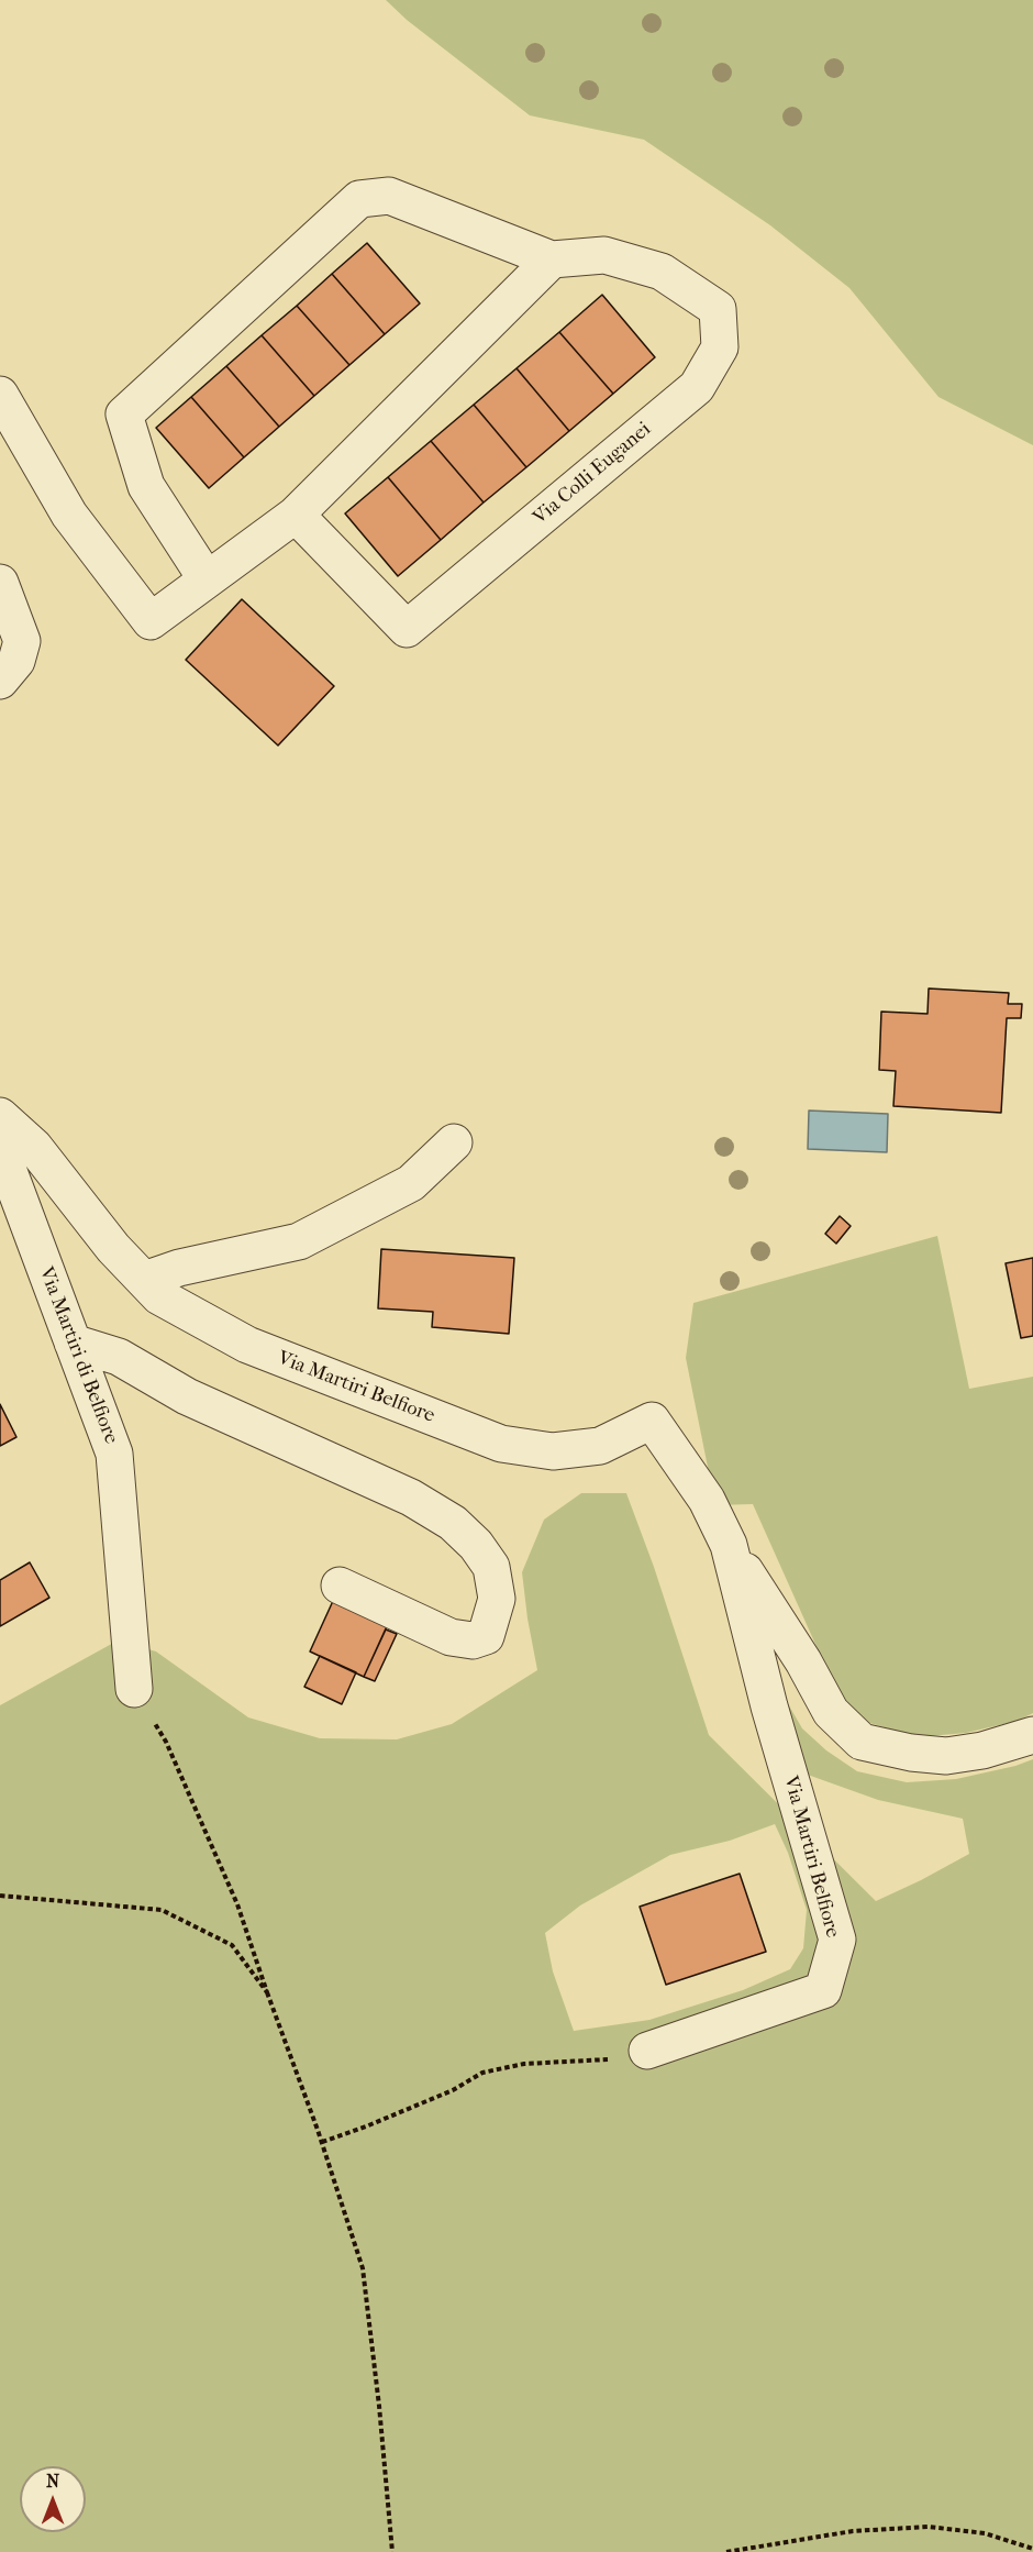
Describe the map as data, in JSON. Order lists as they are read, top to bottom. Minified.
{"streets":{"street":["Via Colli Euganei","Via Martiri di Belfiore","Via Martiri Belfiore"]},"north":"top"}
